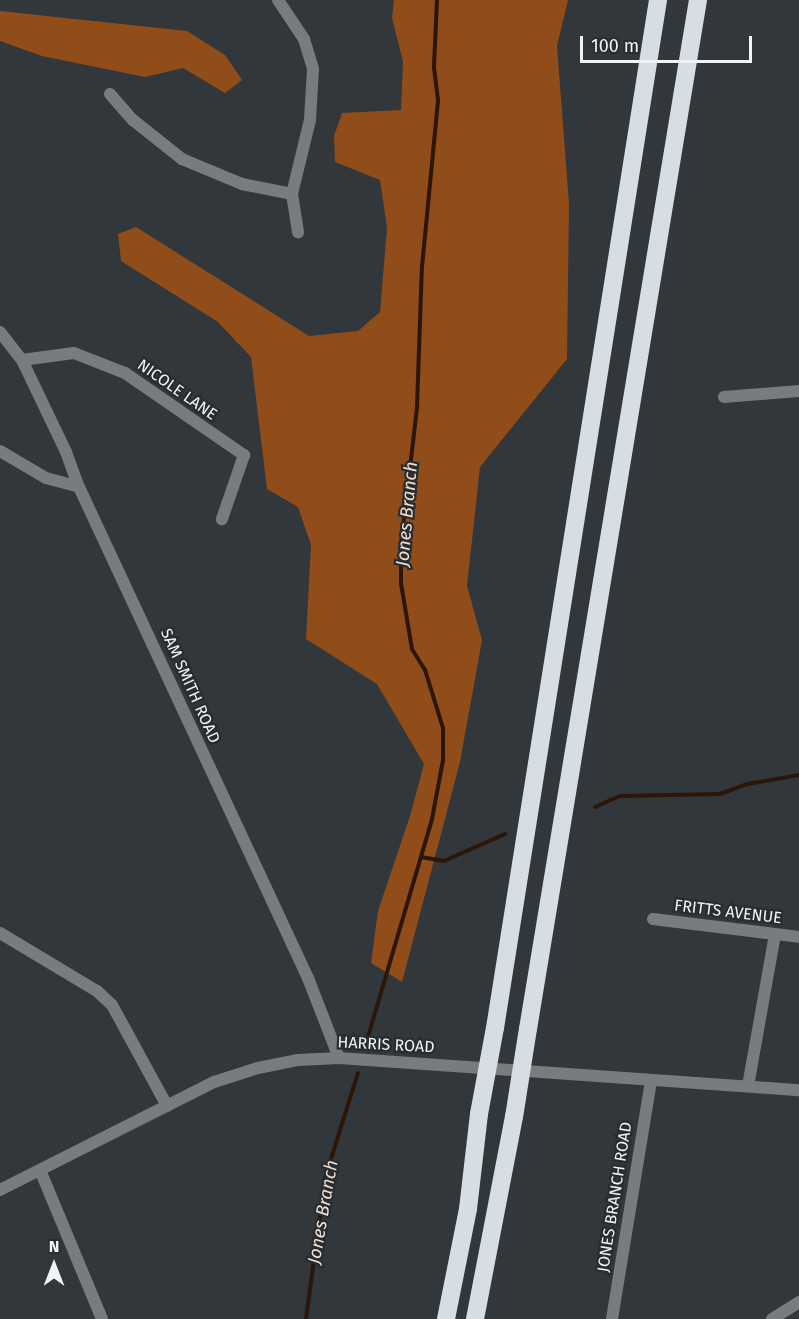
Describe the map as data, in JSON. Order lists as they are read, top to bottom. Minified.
{"streets":{"street":["NICOLE LANE","SAM SMITH ROAD","FRITTS AVENUE","HARRIS ROAD","JONES BRANCH ROAD"]},"crossings":[["NICOLE LANE","SAM SMITH ROAD"],["SAM SMITH ROAD","HARRIS ROAD"],["HARRIS ROAD","JONES BRANCH ROAD"]],"water":["Jones Branch"],"scale_bar":"100 m","north":"top"}
